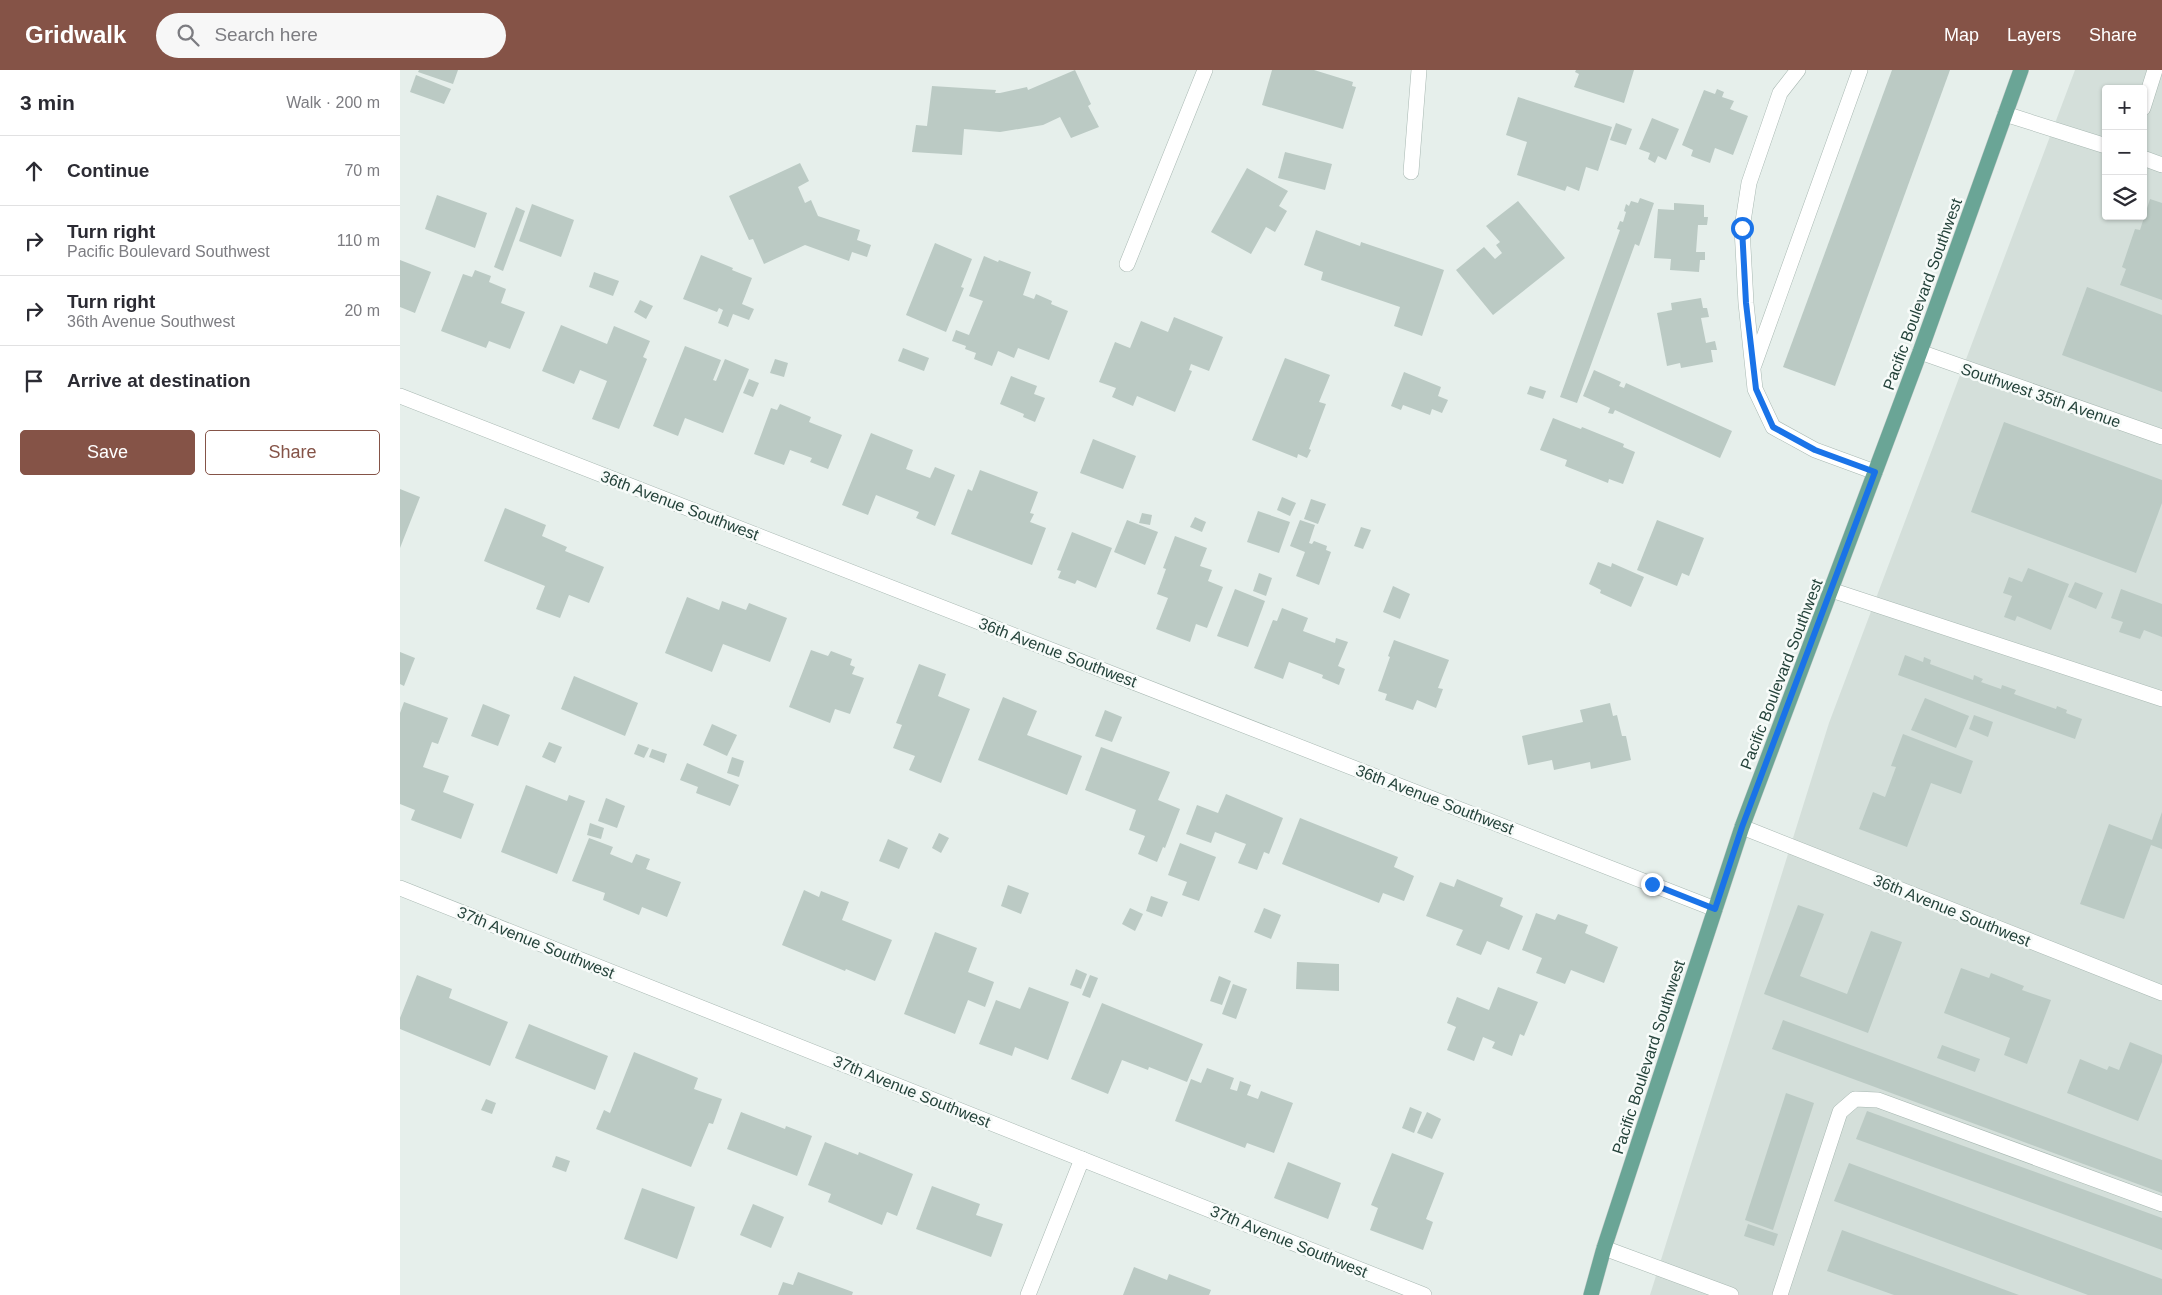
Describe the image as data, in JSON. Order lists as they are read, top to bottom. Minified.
{"streets":{"main road":["Pacific Boulevard Southwest"],"street":["Southwest 35th Avenue","36th Avenue Southwest","37th Avenue Southwest"]},"crossings":[["Pacific Boulevard Southwest","Southwest 35th Avenue"],["Pacific Boulevard Southwest","36th Avenue Southwest"]],"page":{"header":"Gridwalk","search":"Search here","nav":["Map","Layers","Share"],"heading":["3 min","Walk · 200 m"],"map_buttons":["+","−"],"list":[["Continue","70 m"],["Turn right","Pacific Boulevard Southwest","110 m"],["Turn right","36th Avenue Southwest","20 m"],"Arrive at destination"],"buttons":["Save","Share"]}}
